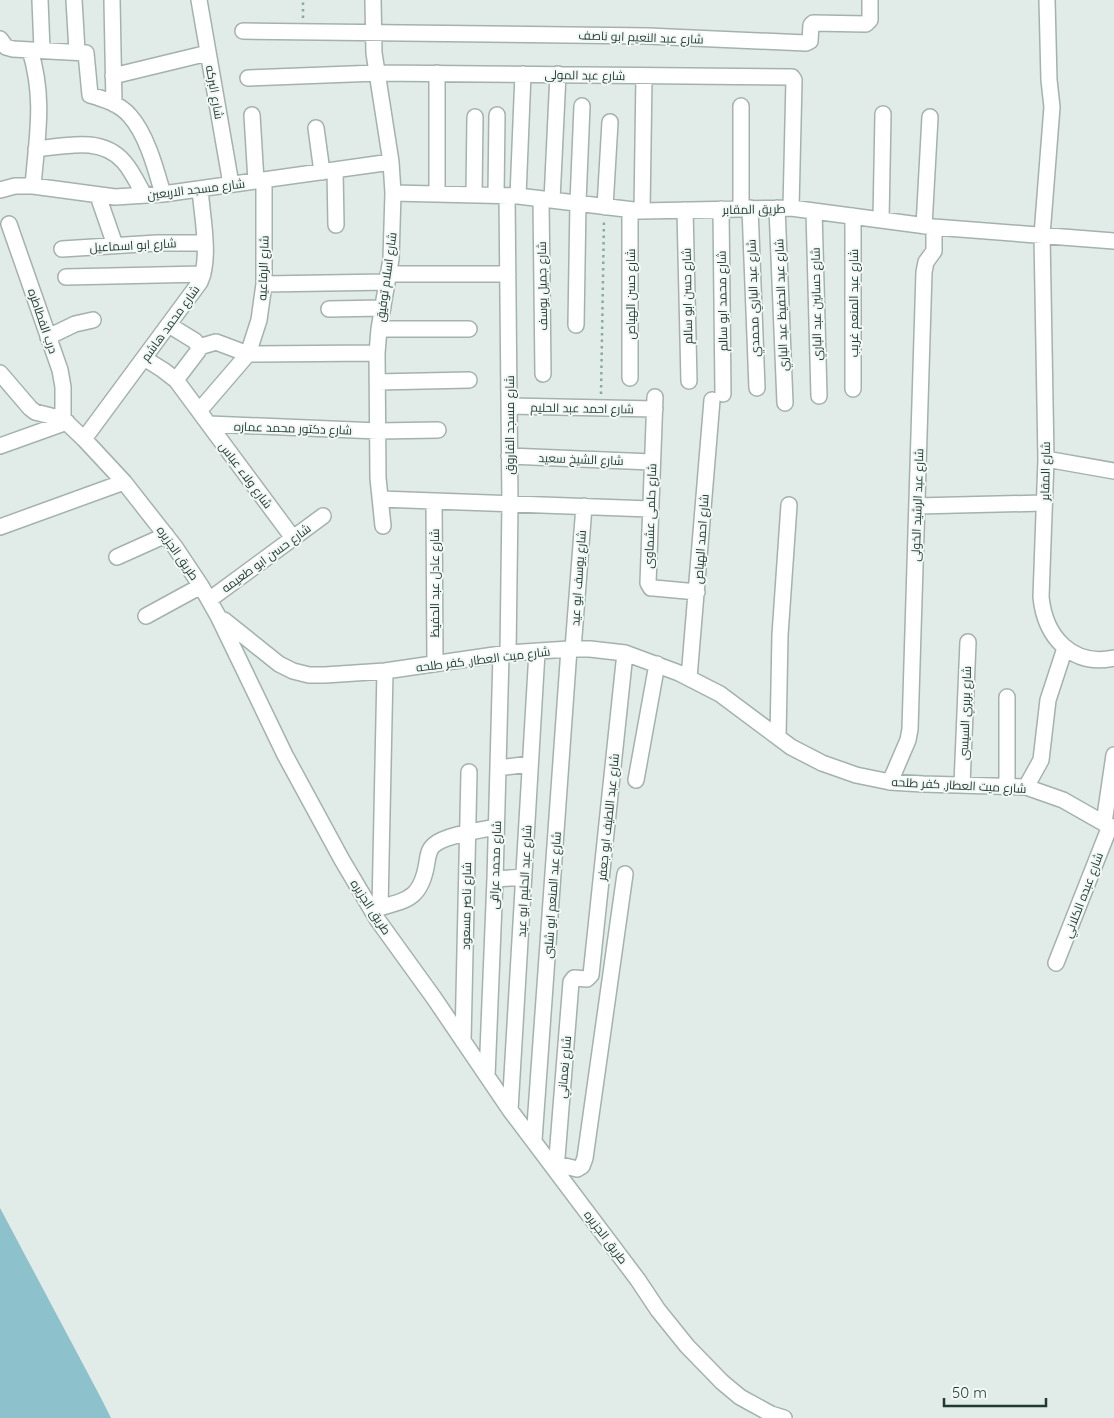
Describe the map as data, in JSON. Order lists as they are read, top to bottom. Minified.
{"streets":{"street":["شارع عبد النعيم ابو ناصف","شارع عبد المولى","شارع البركه","شارع مسجد الاربعين","طريق المقابر","شارع ابو اسماعيل","شارع الرفاعيه","شارع اسلام توفيق","شارع جميل يوسف","شارع حسن الهياص","شارع حسن ابو سالم","شارع عبد الباري محمدي","شارع محمد ابو سالم","شارع عبد المنعم غريب","شارع حسانين عبد الباري","شارع عبد الحفيظ عبد الباري","درب الفطاطره","شارع محمد هاشم","شارع احمد عبد الحليم","شارع مسجد الفاروق","شارع دكتور محمد عماره","شارع الشيخ سعيد","شارع المقابر","شارع ولاء عباس","شارع عبد الرشيد الخولى","شارع حلمى عشماوى","شارع احمد الهياص","طريق الجزيره","شارع حسن ابو طعيمه","شارع يوسف ابو عيد","شارع عادل عبد الحفيظ","شارع ميت العطار, كفر طلحه","شارع بربري السيسى","شارع عبد اللطيف ابو جعفر","شارع محمد عراقى","شارع عبد الحليم ابو عيد","شارع عبد المنعم ابو شلبى","شارع عبده الكلاني","شارع ناصر مسعود","شارع نعماني"]},"crossings":[["شارع عبد النعيم ابو ناصف","شارع اسلام توفيق"],["شارع عبد المولى","طريق المقابر"],["شارع عبد المولى","شارع اسلام توفيق"],["شارع عبد المولى","شارع جميل يوسف"],["شارع عبد المولى","شارع حسن الهياص"],["شارع عبد المولى","شارع عبد الحفيظ عبد الباري"],["شارع البركه","شارع مسجد الاربعين"],["شارع مسجد الاربعين","شارع الرفاعيه"],["شارع مسجد الاربعين","شارع اسلام توفيق"],["شارع مسجد الاربعين","شارع محمد هاشم"],["طريق المقابر","شارع اسلام توفيق"],["طريق المقابر","شارع جميل يوسف"],["طريق المقابر","شارع حسن الهياص"],["طريق المقابر","شارع حسن ابو سالم"],["طريق المقابر","شارع عبد الباري محمدي"],["طريق المقابر","شارع محمد ابو سالم"],["طريق المقابر","شارع عبد المنعم غريب"],["طريق المقابر","شارع حسانين عبد الباري"],["طريق المقابر","شارع عبد الحفيظ عبد الباري"],["طريق المقابر","شارع مسجد الفاروق"],["طريق المقابر","شارع المقابر"],["طريق المقابر","شارع عبد الرشيد الخولى"],["شارع ابو اسماعيل","شارع محمد هاشم"],["شارع اسلام توفيق","شارع دكتور محمد عماره"],["شارع محمد ابو سالم","شارع احمد الهياص"],["درب الفطاطره","طريق الجزيره"],["شارع محمد هاشم","شارع ولاء عباس"],["شارع محمد هاشم","طريق الجزيره"],["شارع احمد عبد الحليم","شارع مسجد الفاروق"],["شارع احمد عبد الحليم","شارع حلمى عشماوى"],["شارع مسجد الفاروق","شارع الشيخ سعيد"],["شارع مسجد الفاروق","شارع ميت العطار, كفر طلحه"],["شارع مسجد الفاروق","شارع محمد عراقى"],["شارع دكتور محمد عماره","شارع ولاء عباس"],["شارع الشيخ سعيد","شارع حلمى عشماوى"],["شارع ولاء عباس","شارع حسن ابو طعيمه"],["شارع عبد الرشيد الخولى","شارع ميت العطار, كفر طلحه"],["شارع حلمى عشماوى","شارع احمد الهياص"],["شارع احمد الهياص","شارع ميت العطار, كفر طلحه"],["طريق الجزيره","شارع حسن ابو طعيمه"],["طريق الجزيره","شارع ميت العطار, كفر طلحه"],["طريق الجزيره","شارع محمد عراقى"],["طريق الجزيره","شارع عبد الحليم ابو عيد"],["طريق الجزيره","شارع عبد المنعم ابو شلبى"],["طريق الجزيره","شارع ناصر مسعود"],["طريق الجزيره","شارع نعماني"],["شارع يوسف ابو عيد","شارع ميت العطار, كفر طلحه"],["شارع يوسف ابو عيد","شارع عبد المنعم ابو شلبى"],["شارع عادل عبد الحفيظ","شارع ميت العطار, كفر طلحه"],["شارع ميت العطار, كفر طلحه","شارع بربري السيسى"],["شارع ميت العطار, كفر طلحه","شارع عبد اللطيف ابو جعفر"],["شارع ميت العطار, كفر طلحه","شارع محمد عراقى"],["شارع ميت العطار, كفر طلحه","شارع عبد الحليم ابو عيد"],["شارع ميت العطار, كفر طلحه","شارع عبد المنعم ابو شلبى"],["شارع ميت العطار, كفر طلحه","شارع عبده الكلاني"],["شارع عبد اللطيف ابو جعفر","شارع نعماني"]],"scale_bar":"50 m"}
